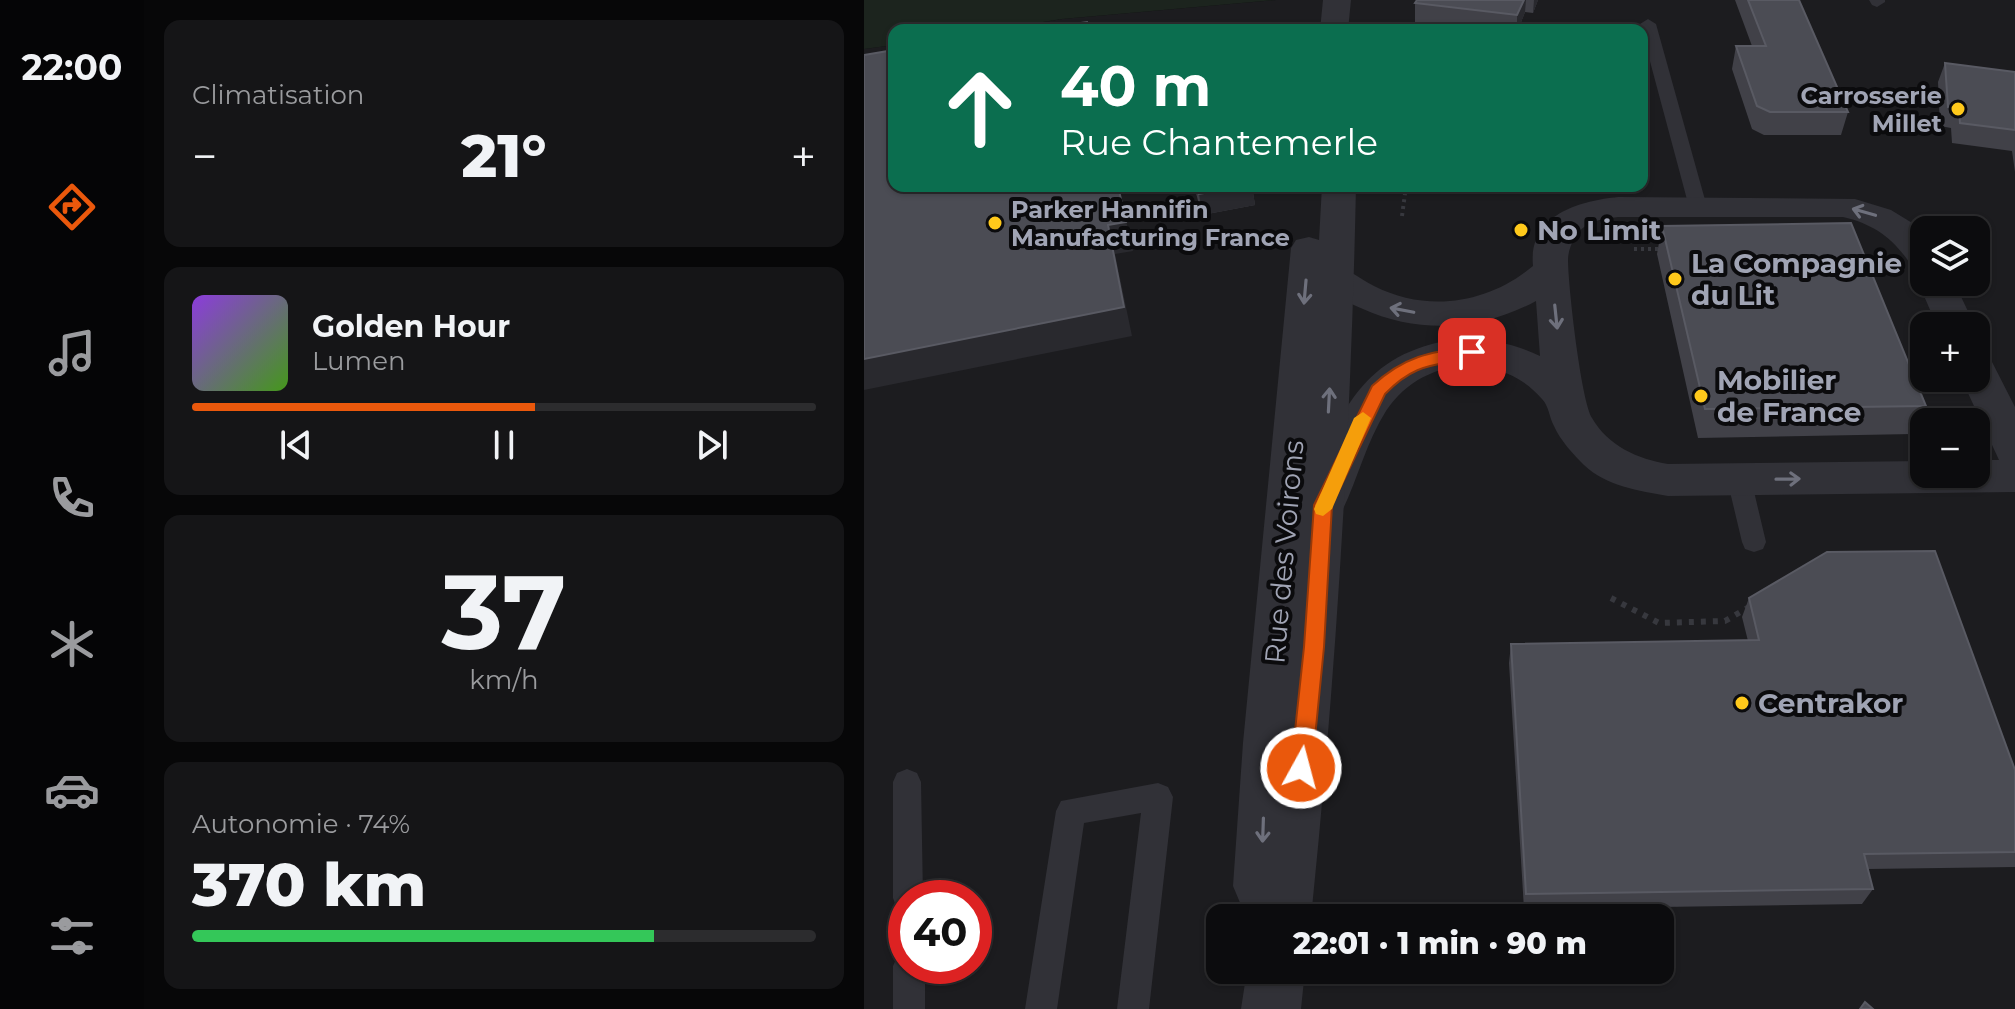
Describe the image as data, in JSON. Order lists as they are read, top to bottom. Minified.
{"streets":{"street":["Rue des Voirons"]},"places":["Carrosserie Millet","Parker Hannifin Manufacturing France","No Limit","La Compagnie du Lit","Mobilier de France","Centrakor"],"page":{"tabs":"22:00","tile":["Climatisation",["37","km/h"],["Autonomie · 74%","370 km"]],"turn":["40 m","Rue Chantemerle"],"heat":["−","21°","+"],"map_buttons":["+","−"],"song":["Golden Hour","Lumen"],"limit":"40","trip":"22:01 · 1 min · 90 m"}}
